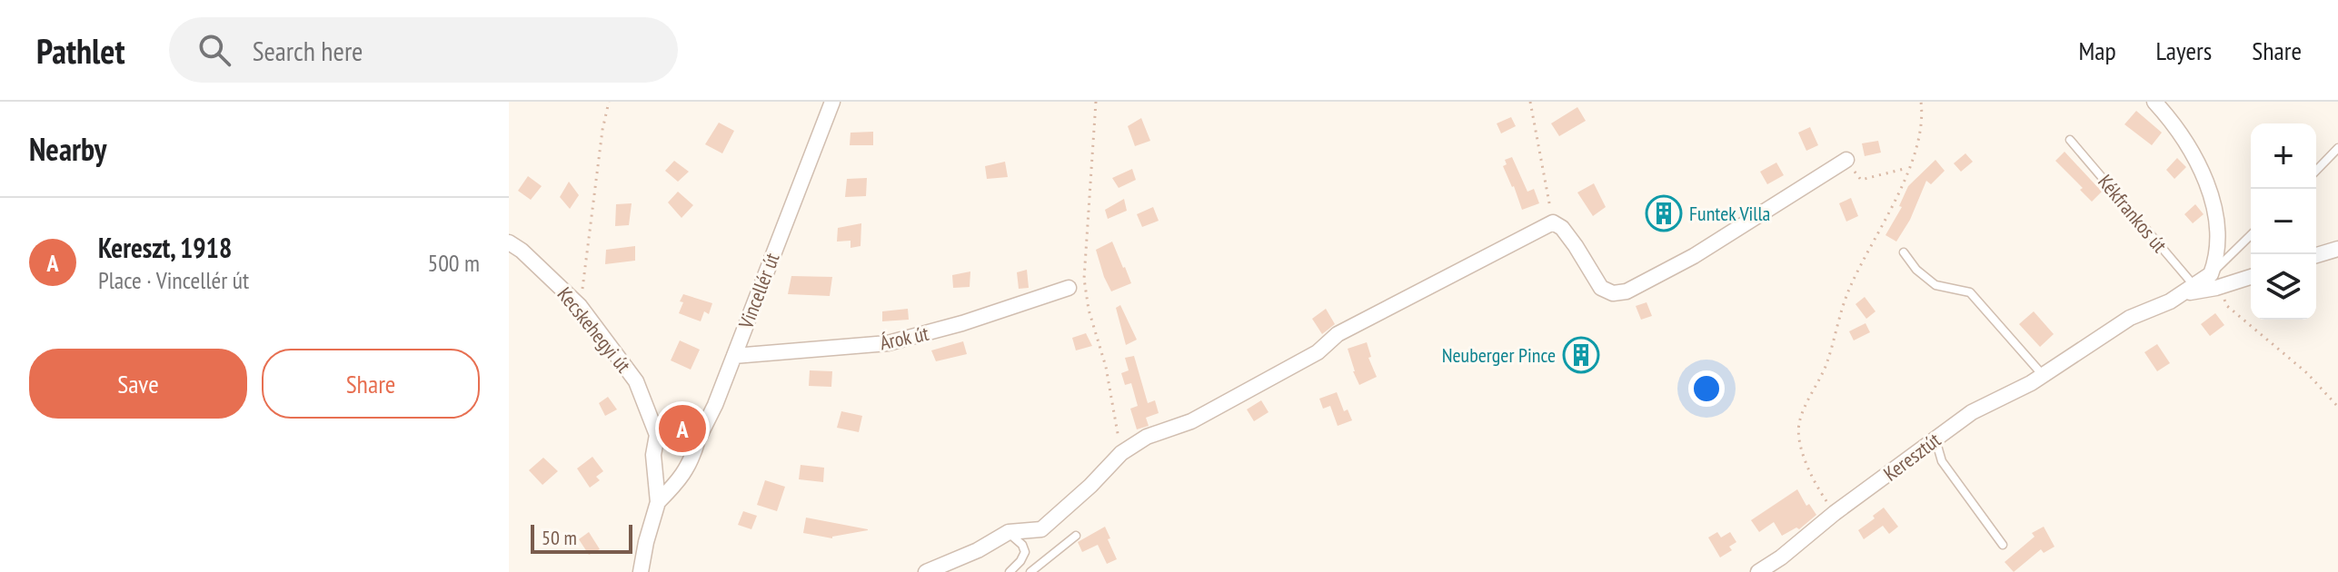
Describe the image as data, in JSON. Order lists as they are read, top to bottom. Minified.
{"streets":{"street":["Vincellér út","Kecskehegyi út","Árok út","Keresztút"],"lane":["Kékfrankos út"]},"crossings":[["Kékfrankos út","Keresztút"],["Vincellér út","Árok út"]],"places":{"building":["Funtek Villa","Neuberger Pince"]},"scale_bar":"50 m","page":{"header":"Pathlet","search":"Search here","nav":["Map","Layers","Share"],"heading":"Nearby","map_buttons":["+","−"],"list":[{"mark":"A","name":"Kereszt, 1918","note":"Place · Vincellér út","value":"500 m"}],"buttons":["Save","Share"],"pins":"A","scale":"50 m"}}
